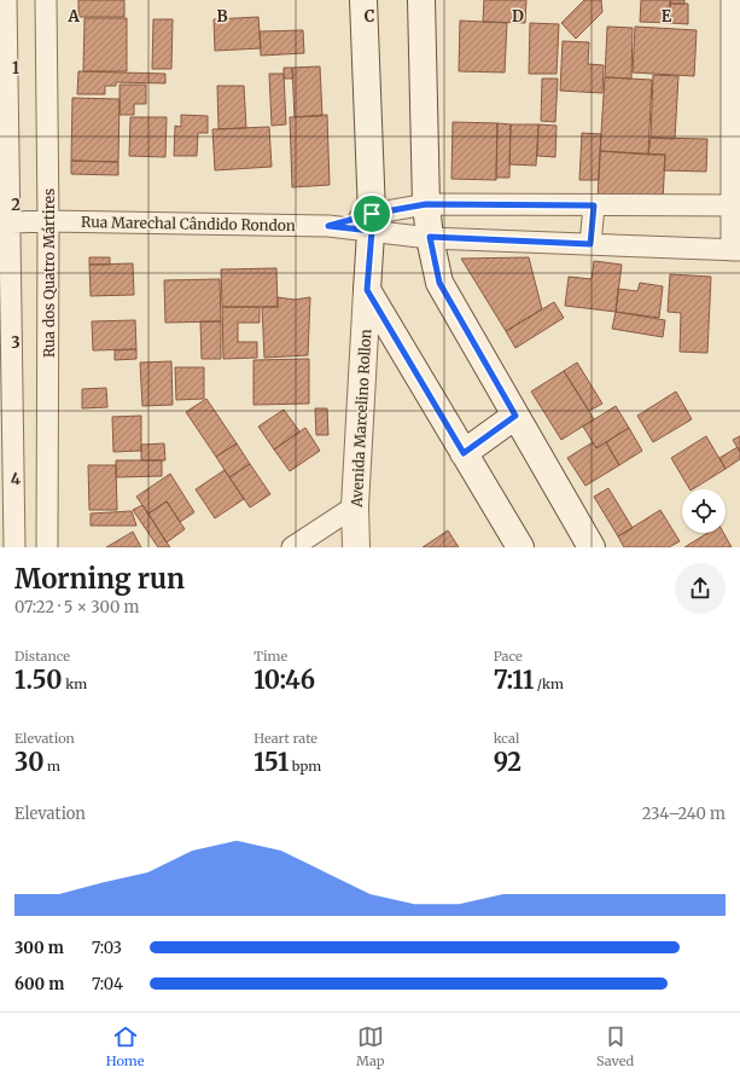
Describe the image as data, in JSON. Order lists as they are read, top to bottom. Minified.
{"streets":{"main road":["Avenida Marcelino Rollon"],"street":["Rua Marechal Cândido Rondon","Rua dos Quatro Mártires"]},"crossings":[["Rua Marechal Cândido Rondon","Rua dos Quatro Mártires"],["Rua Marechal Cândido Rondon","Avenida Marcelino Rollon"]],"page":{"heading":["Morning run","07:22 · 5 × 300 m"],"stats":[["Distance","1.50 km"],["Time","10:46"],["Pace","7:11 /km"],["Elevation","30 m"],["Heart rate","151 bpm"],["kcal","92"]],"chart":["Elevation","234–240 m"],"list":[{"name":"300 m","note":"7:03"},{"name":"600 m","note":"7:04"}],"tabs":["Home","Map","Saved"]},"grid":{"columns":["A","B","C","D","E"],"rows":["1","2","3","4"]}}
